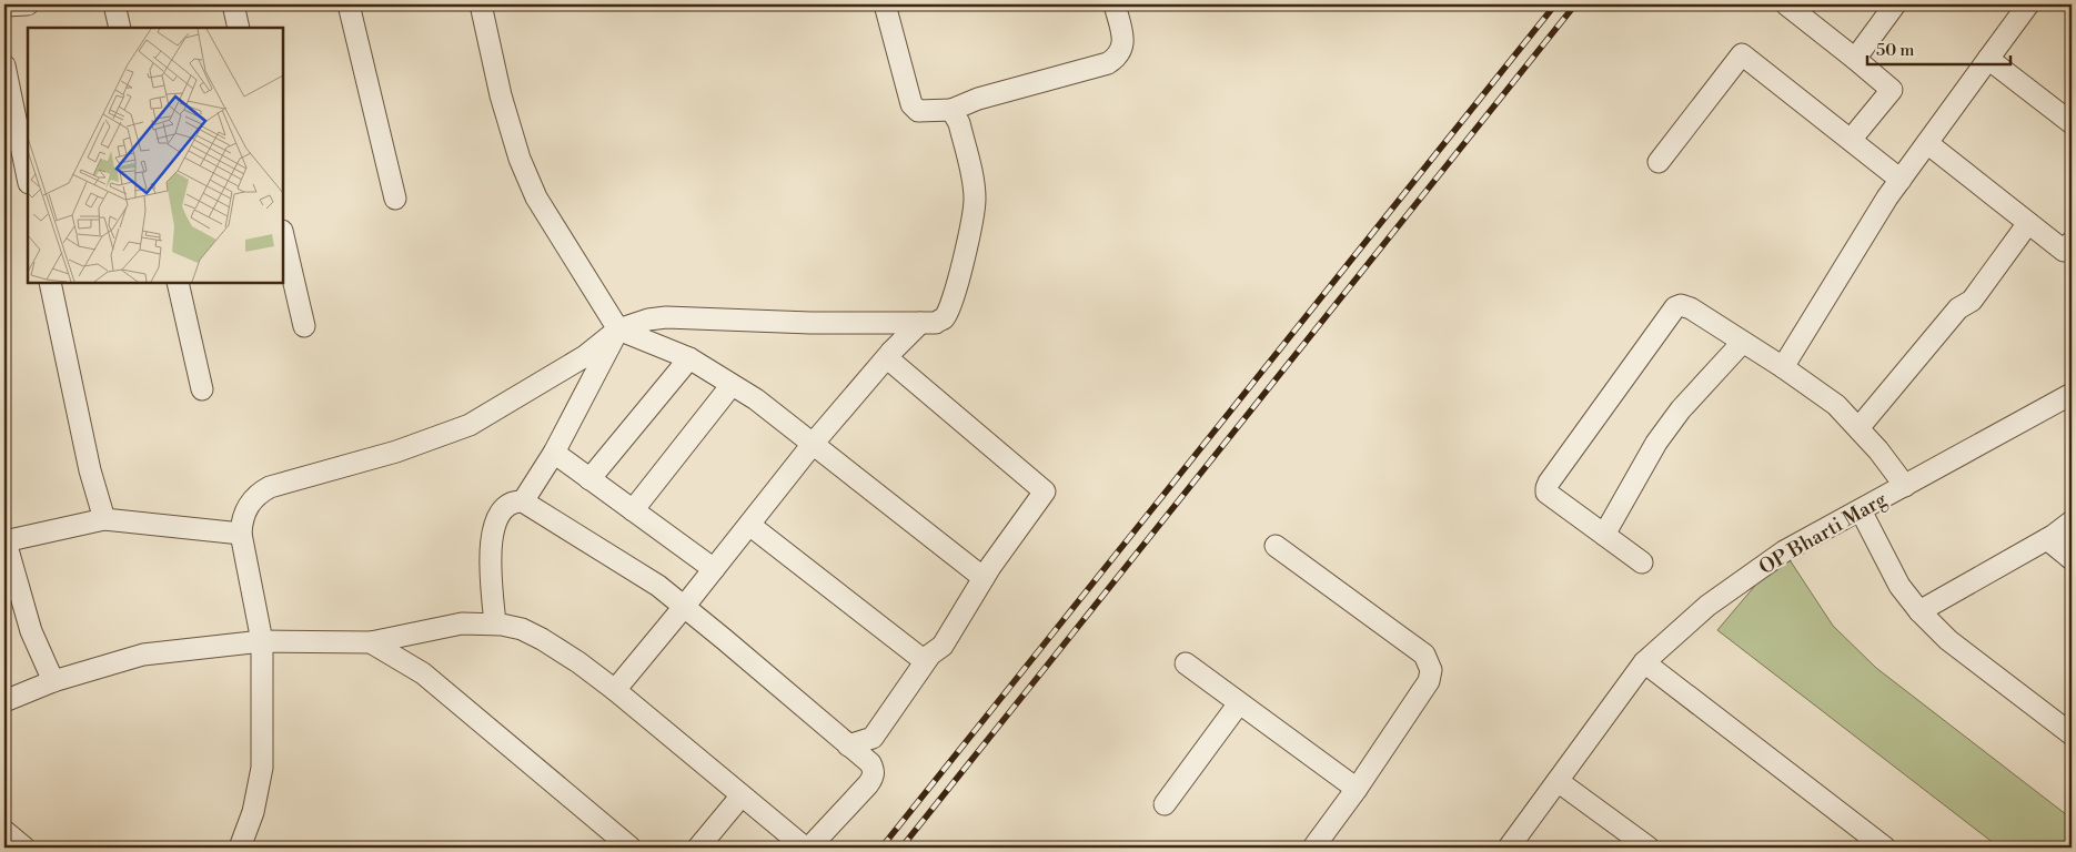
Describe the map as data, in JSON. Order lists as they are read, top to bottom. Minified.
{"streets":{"street":["OP Bharti Marg"]},"scale_bar":"50 m"}
